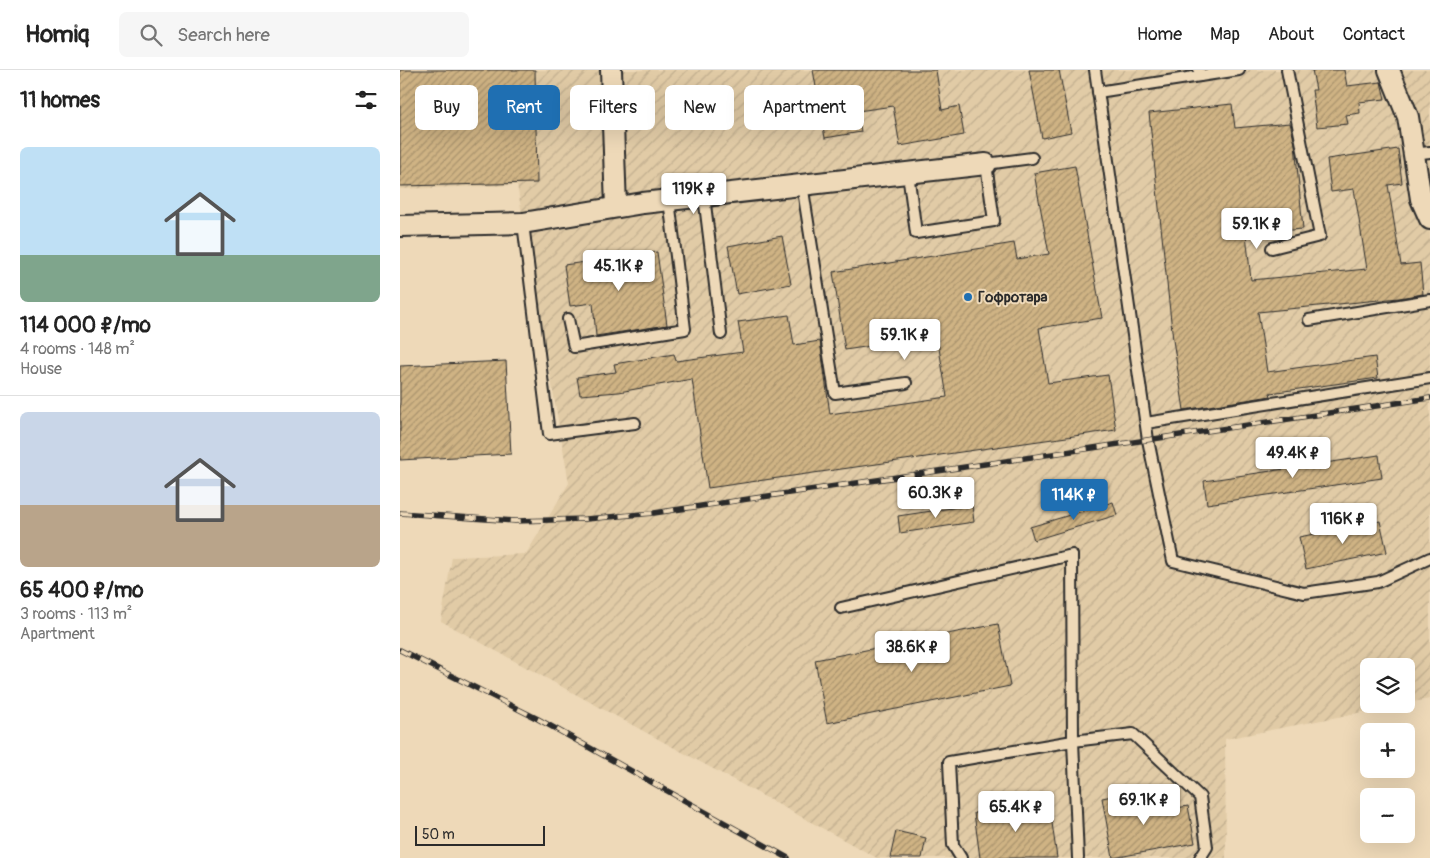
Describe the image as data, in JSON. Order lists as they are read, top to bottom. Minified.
{"places":["Гофротара"],"scale_bar":"50 m","page":{"header":"Homiq","search":"Search here","nav":["Home","Map","About","Contact"],"heading":"11 homes","chip":["Buy","Rent","Filters","New","Apartment"],"list":[{"name":"114 000 ₽/mo","note":"4 rooms · 148 m² · House"},{"name":"65 400 ₽/mo","note":"3 rooms · 113 m² · Apartment"}],"price":["119K ₽","59.1K ₽","45.1K ₽","59.1K ₽","49.4K ₽","60.3K ₽","114K ₽","116K ₽","38.6K ₽","69.1K ₽","65.4K ₽"],"map_buttons":["+","−"],"scale":"50 m"}}
